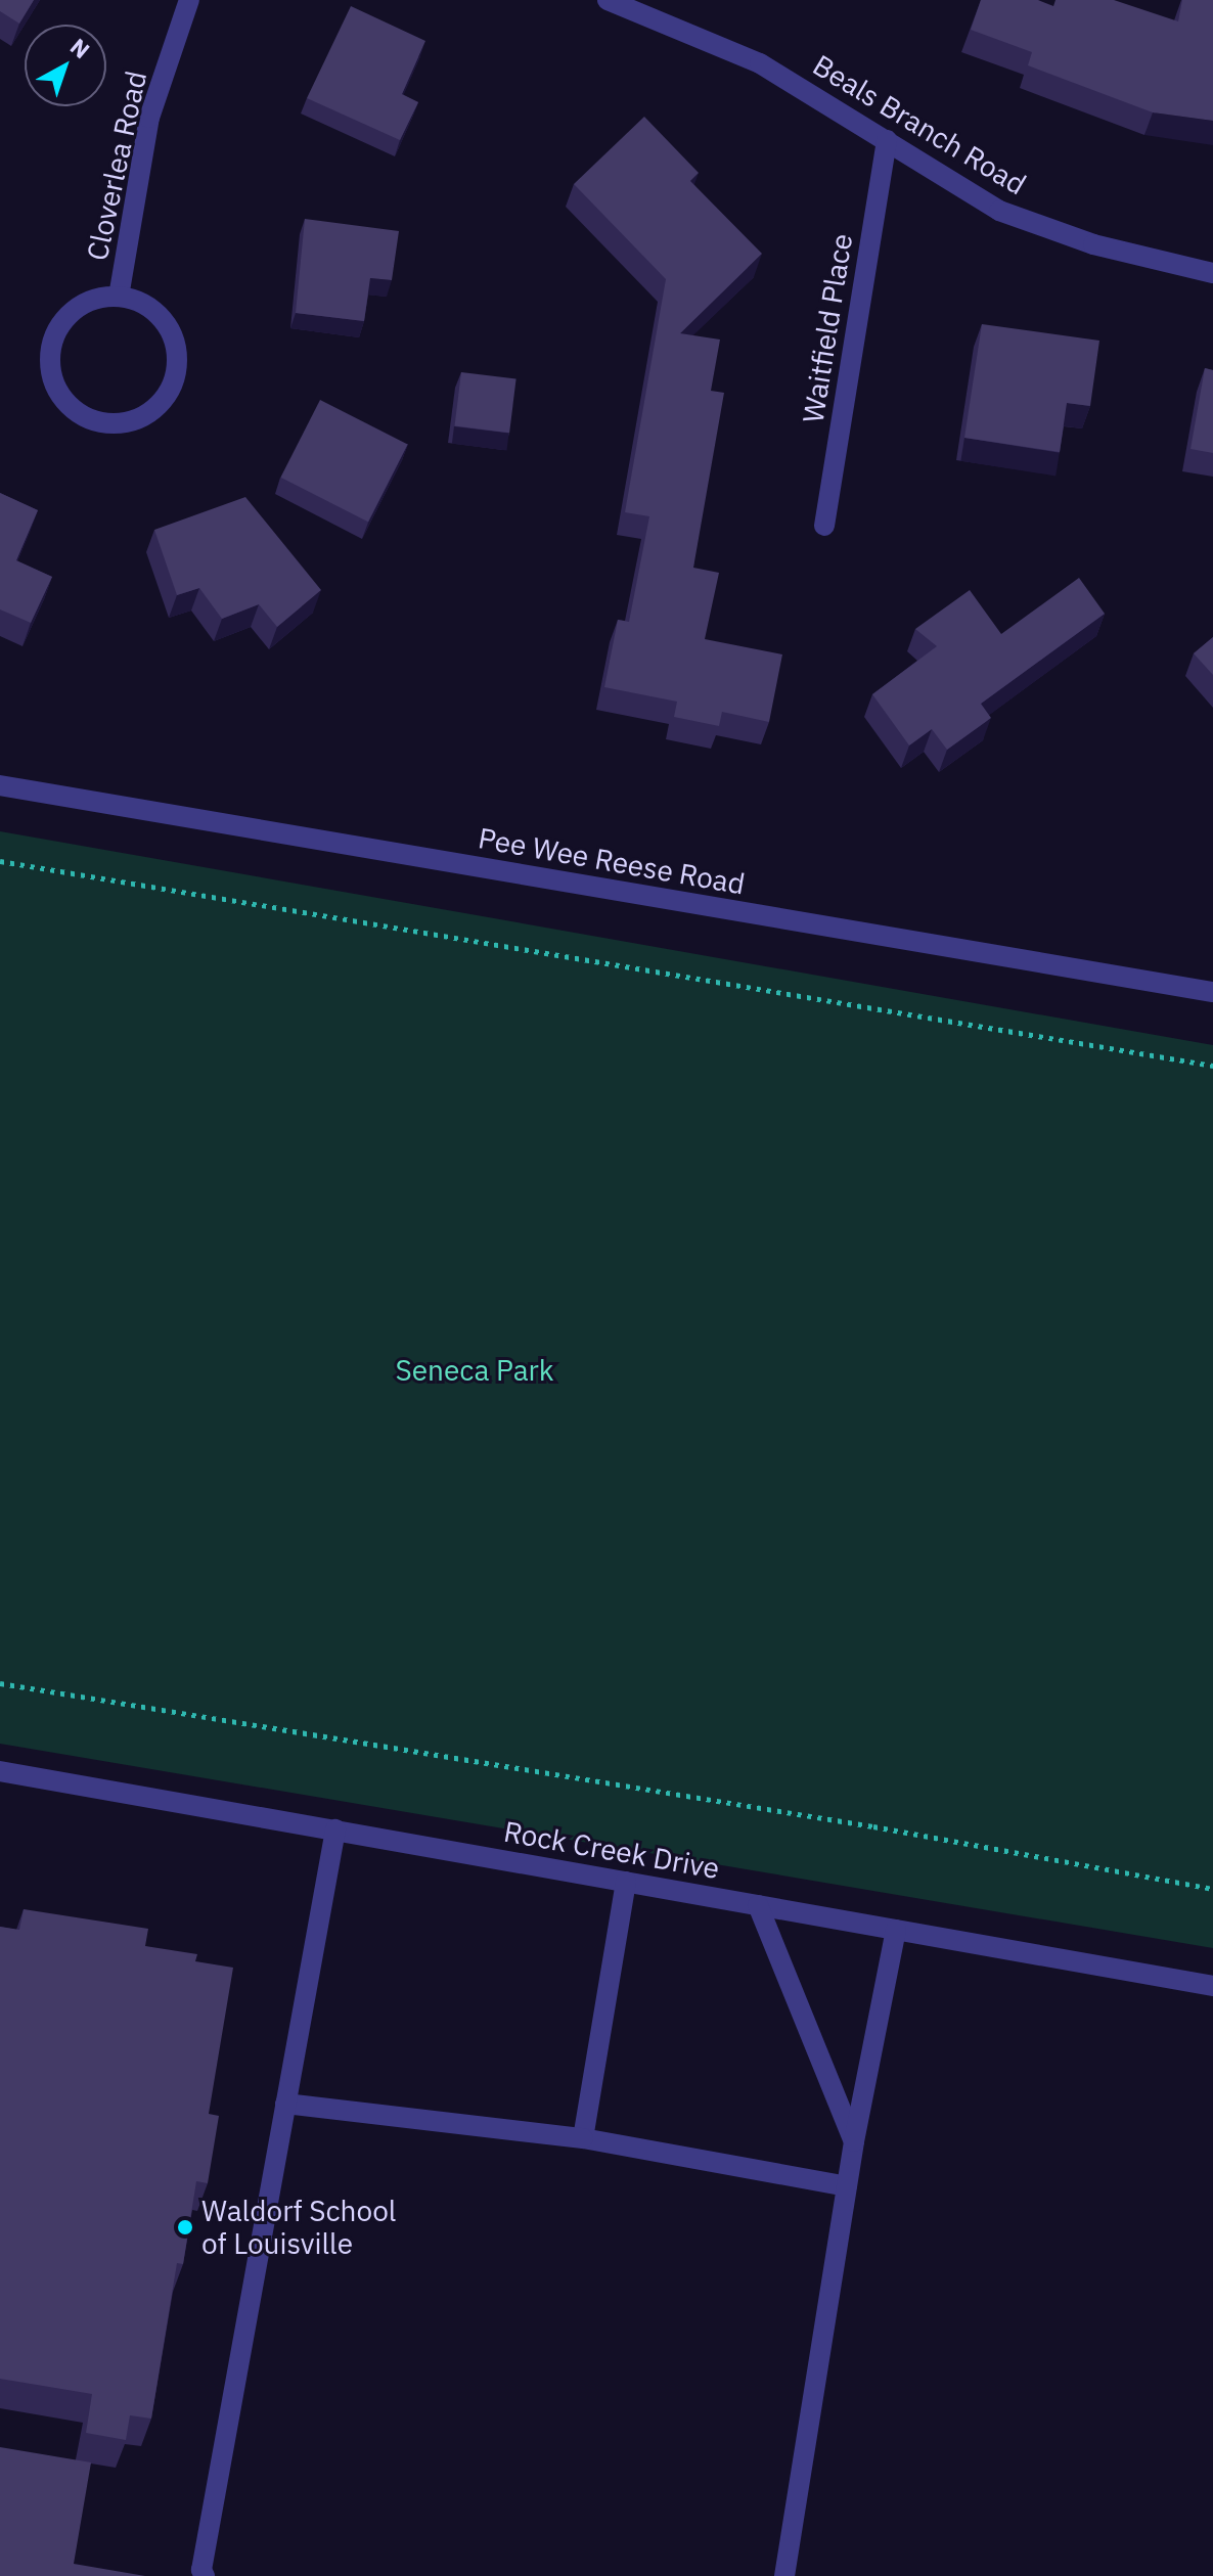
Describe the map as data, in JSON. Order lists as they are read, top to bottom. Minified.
{"streets":{"street":["Beals Branch Road","Cloverlea Road","Waitfield Place","Pee Wee Reese Road","Rock Creek Drive"]},"crossings":[["Beals Branch Road","Waitfield Place"]],"parks":["Seneca Park"],"places":["Waldorf School of Louisville"],"north":"top right"}
